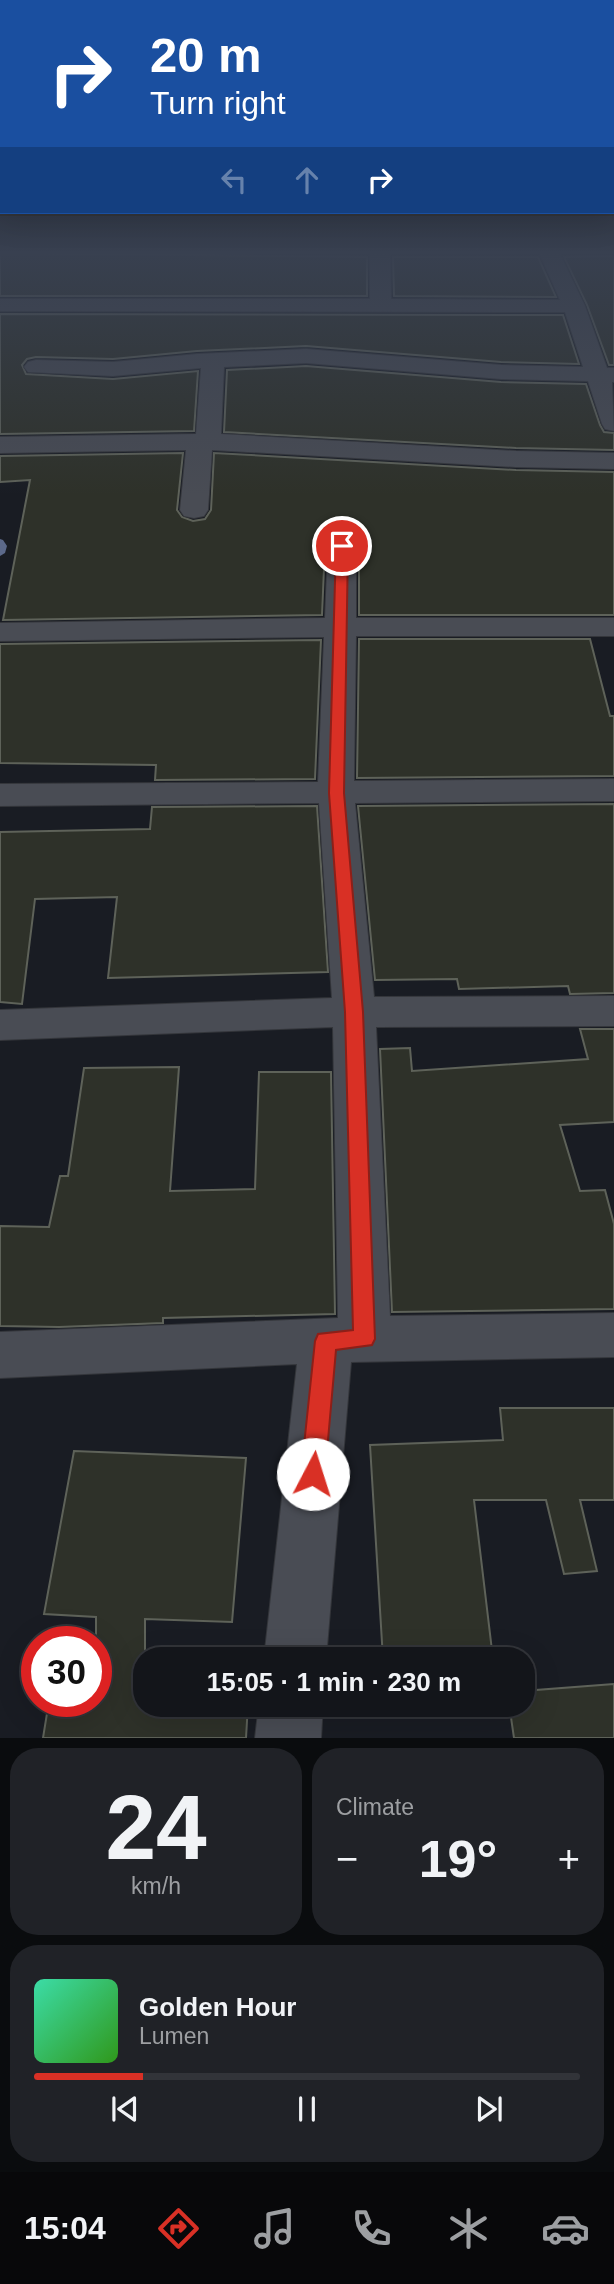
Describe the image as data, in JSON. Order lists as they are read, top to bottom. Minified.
{"page":{"turn":["20 m","Turn right"],"limit":"30","trip":"15:05 · 1 min · 230 m","tile":[["24","km/h"],"Climate"],"heat":["−","19°","+"],"song":["Golden Hour","Lumen"],"tabs":"15:04"}}
